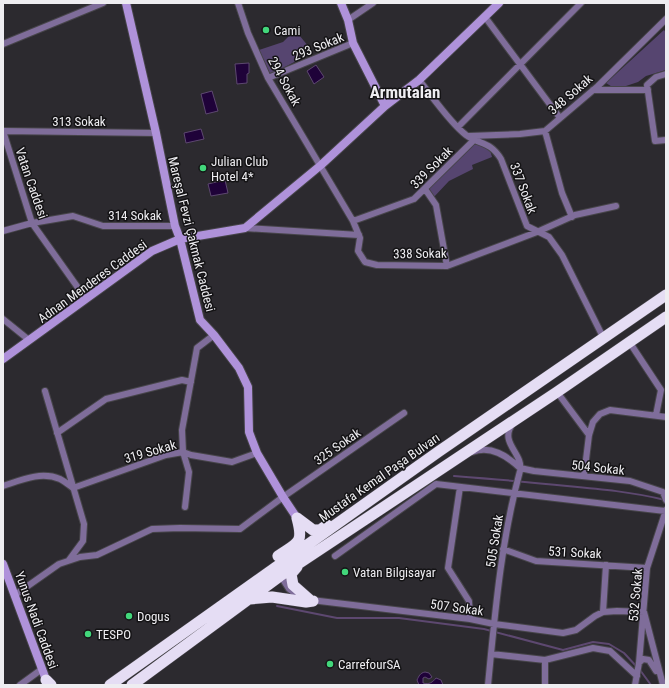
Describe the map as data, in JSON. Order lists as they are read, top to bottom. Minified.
{"streets":{"highway":["Mustafa Kemal Paşa Bulvarı"],"street":["293 Sokak","294 Sokak","348 Sokak","313 Sokak","339 Sokak","Vatan Caddesi","337 Sokak","314 Sokak","Mareşal Fevzi Çakmak Caddesi","338 Sokak","Adnan Menderes Caddesi","325 Sokak","319 Sokak","504 Sokak","505 Sokak","531 Sokak","532 Sokak","507 Sokak","Yunus Nadi Caddesi"]},"crossings":[["293 Sokak","294 Sokak"],["294 Sokak","339 Sokak"],["294 Sokak","338 Sokak"],["294 Sokak","Adnan Menderes Caddesi"],["348 Sokak","337 Sokak"],["313 Sokak","Vatan Caddesi"],["313 Sokak","Mareşal Fevzi Çakmak Caddesi"],["339 Sokak","337 Sokak"],["339 Sokak","338 Sokak"],["Vatan Caddesi","314 Sokak"],["Vatan Caddesi","Adnan Menderes Caddesi"],["337 Sokak","338 Sokak"],["337 Sokak","Adnan Menderes Caddesi"],["337 Sokak","Mustafa Kemal Paşa Bulvarı"],["314 Sokak","Mareşal Fevzi Çakmak Caddesi"],["Mareşal Fevzi Çakmak Caddesi","Adnan Menderes Caddesi"],["Mareşal Fevzi Çakmak Caddesi","325 Sokak"],["Mareşal Fevzi Çakmak Caddesi","319 Sokak"],["504 Sokak","505 Sokak"],["Mustafa Kemal Paşa Bulvarı","507 Sokak"],["505 Sokak","531 Sokak"],["505 Sokak","507 Sokak"],["531 Sokak","532 Sokak"],["532 Sokak","507 Sokak"]],"districts":["Armutalan"],"places":["Cami","Julian Club Hotel 4*","Vatan Bilgisayar","Dogus","TESPO","CarrefourSA"]}
